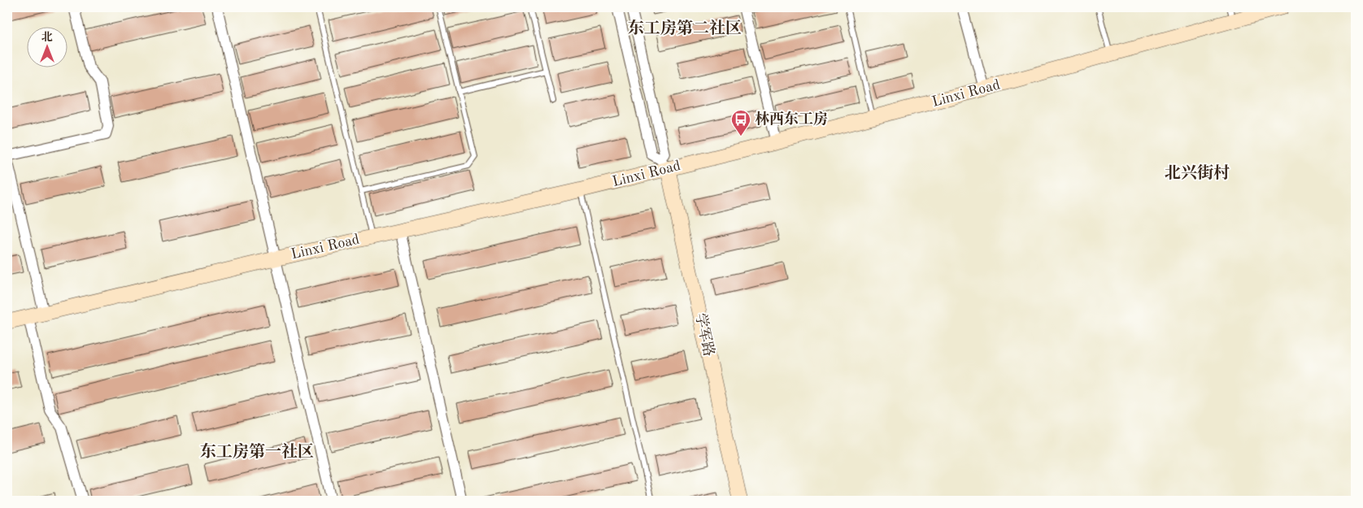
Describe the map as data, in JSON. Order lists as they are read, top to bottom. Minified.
{"streets":{"main road":["Linxi Road","学军路"]},"crossings":[["Linxi Road","学军路"]],"districts":["东工房第二社区","北兴街村","东工房第一社区"],"places":{"bus stop":["林西东工房"]},"north":"top"}
